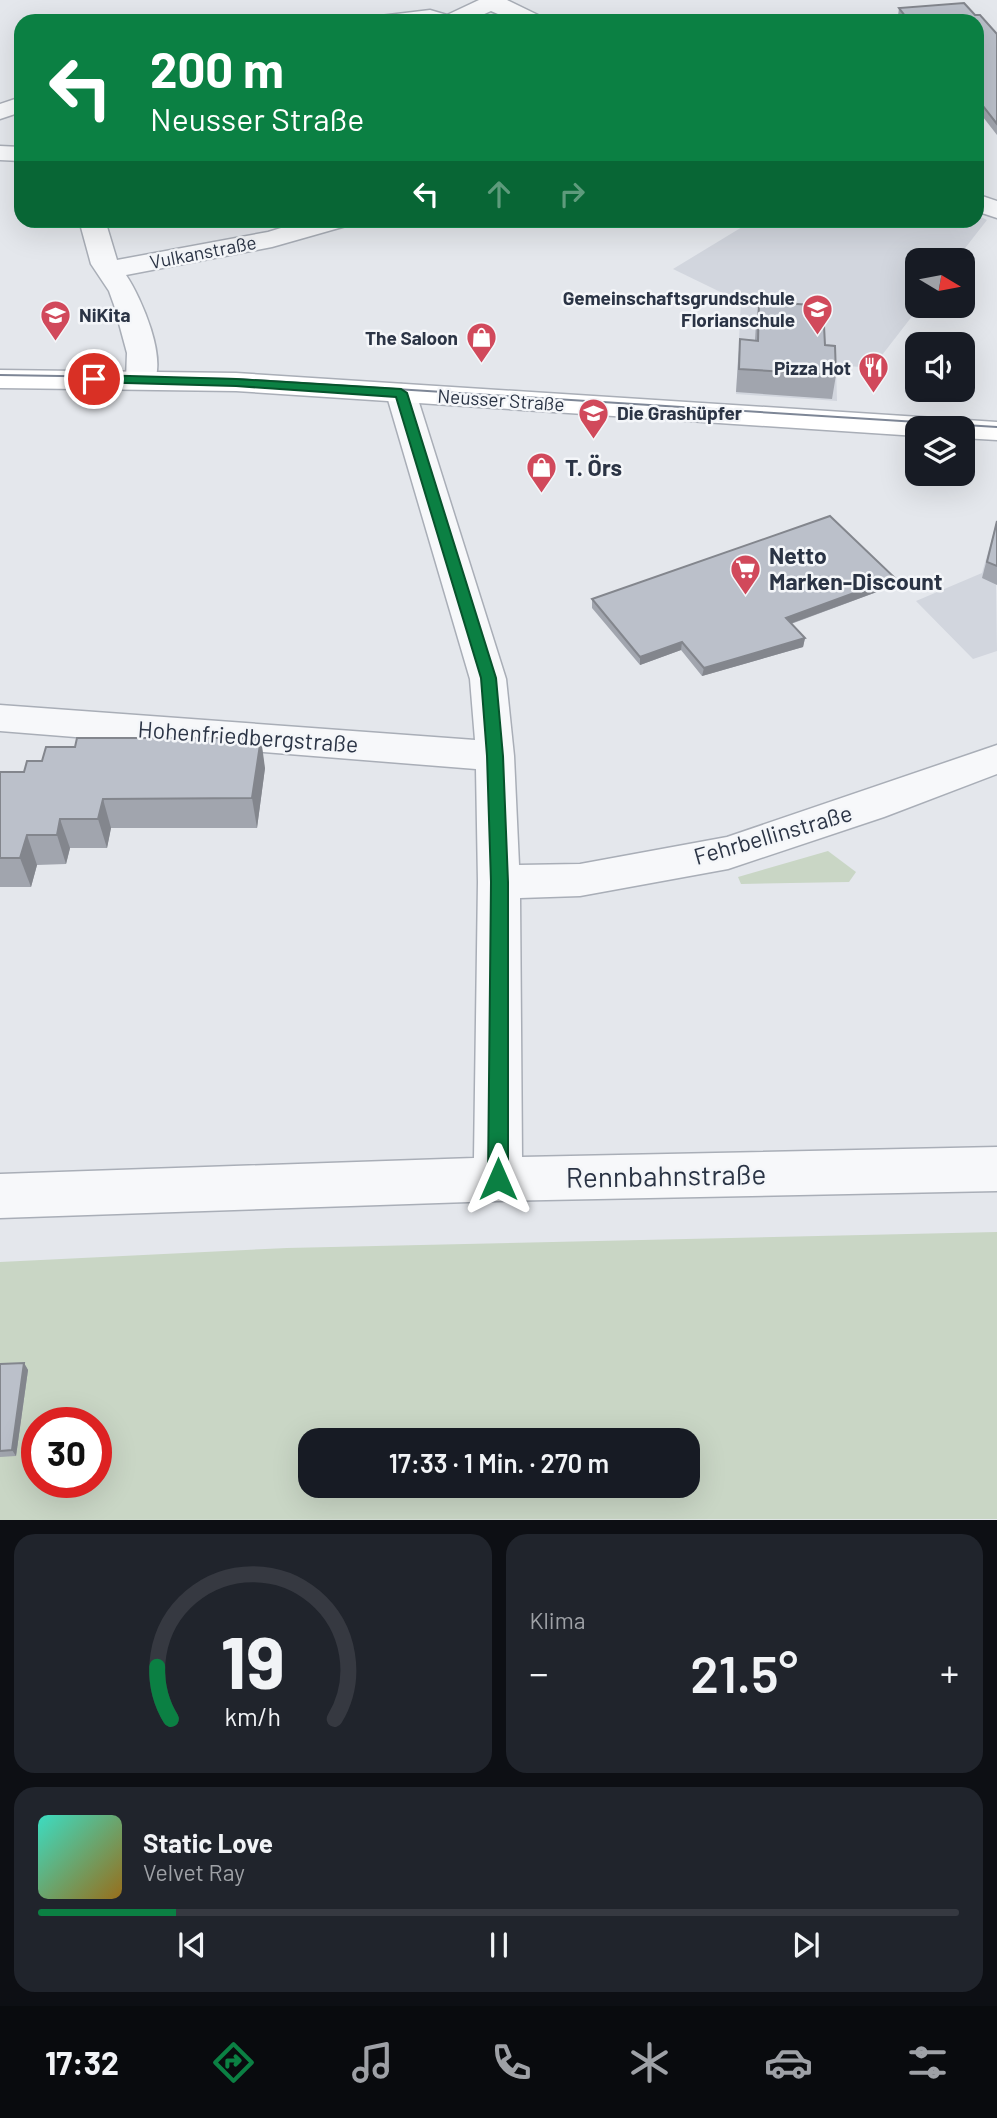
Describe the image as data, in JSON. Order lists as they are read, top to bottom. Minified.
{"streets":{"main road":["Neusser Straße"],"street":["Vulkanstraße","Hohenfriedbergstraße","Fehrbellinstraße","Rennbahnstraße"]},"places":{"school or university":["Gemeinschaftsgrundschule Florianschule","NiKita","Die Grashüpfer"],"shop":["The Saloon","T. Örs"],"restaurant":["Pizza Hot"],"supermarket":["Netto Marken-Discount"]},"north":"right","page":{"turn":["200 m","Neusser Straße"],"limit":"30","trip":"17:33 · 1 Min. · 270 m","tile":"Klima","heat":["−","21.5°","+"],"song":["Static Love","Velvet Ray"],"tabs":"17:32","gauge":["19","km/h"]}}
